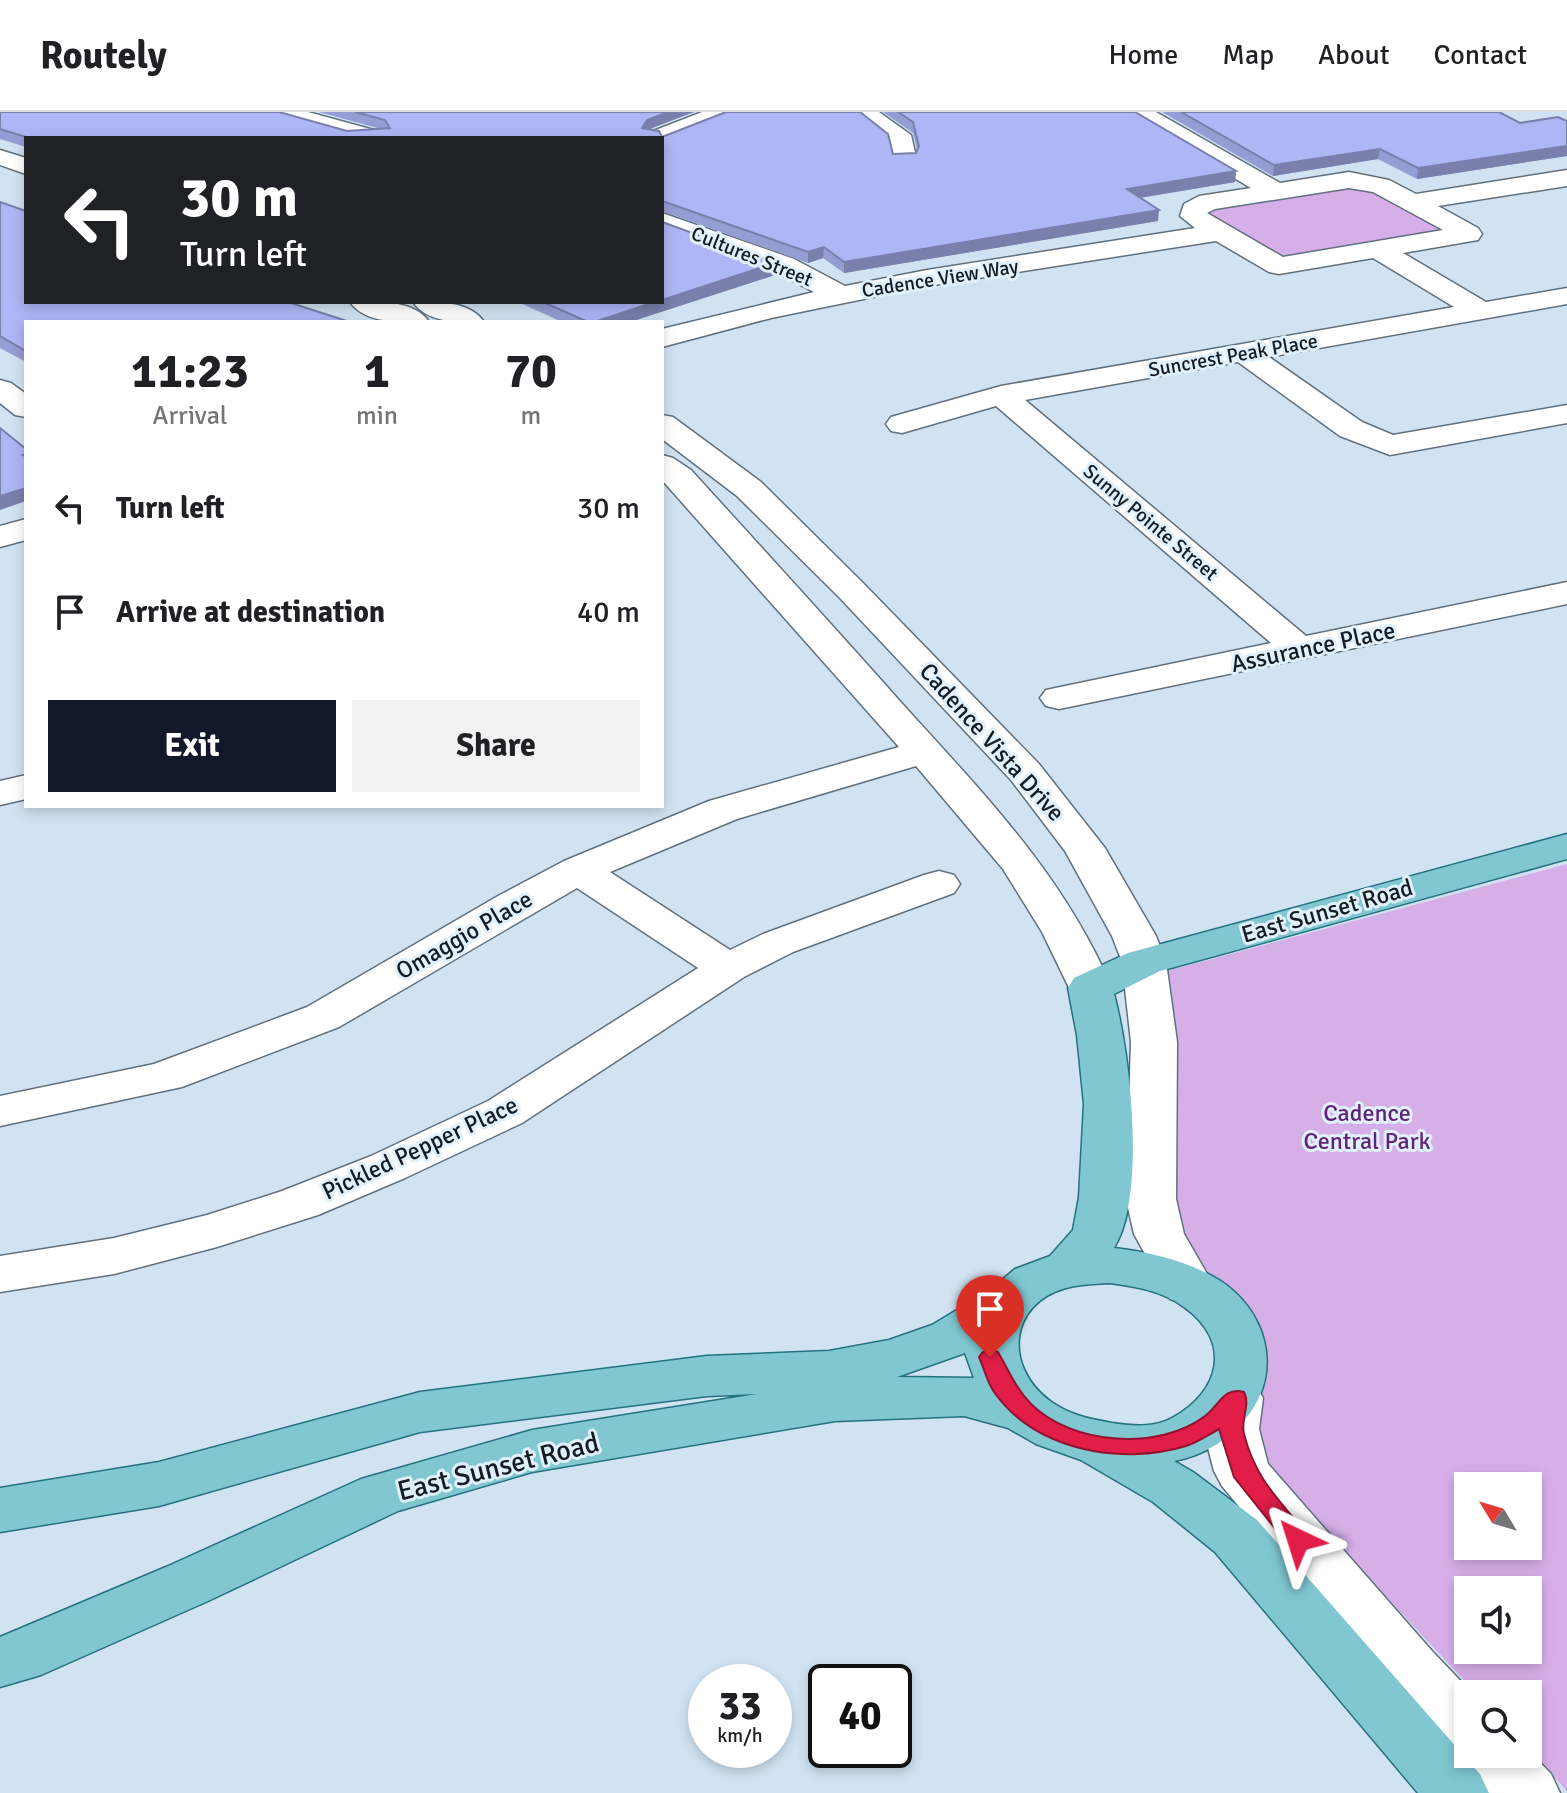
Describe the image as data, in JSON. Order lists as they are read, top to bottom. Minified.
{"streets":{"main road":["East Sunset Road"],"street":["Cultures Street","Cadence View Way","Suncrest Peak Place","Sunny Pointe Street","Assurance Place","Cadence Vista Drive","Omaggio Place","Pickled Pepper Place"]},"crossings":[["Cultures Street","Cadence View Way"],["Suncrest Peak Place","Sunny Pointe Street"],["Sunny Pointe Street","Assurance Place"],["Cadence Vista Drive","East Sunset Road"]],"parks":["Cadence Central Park"],"north":"top left","page":{"header":"Routely","nav":["Home","Map","About","Contact"],"turn":["30 m","Turn left"],"eta":["11:23","Arrival","1","min","70","m"],"list":[{"name":"Turn left","value":"30 m"},{"name":"Arrive at destination","value":"40 m"}],"buttons":["Exit","Share"],"speed":"33 km/h","limit":"40"}}
